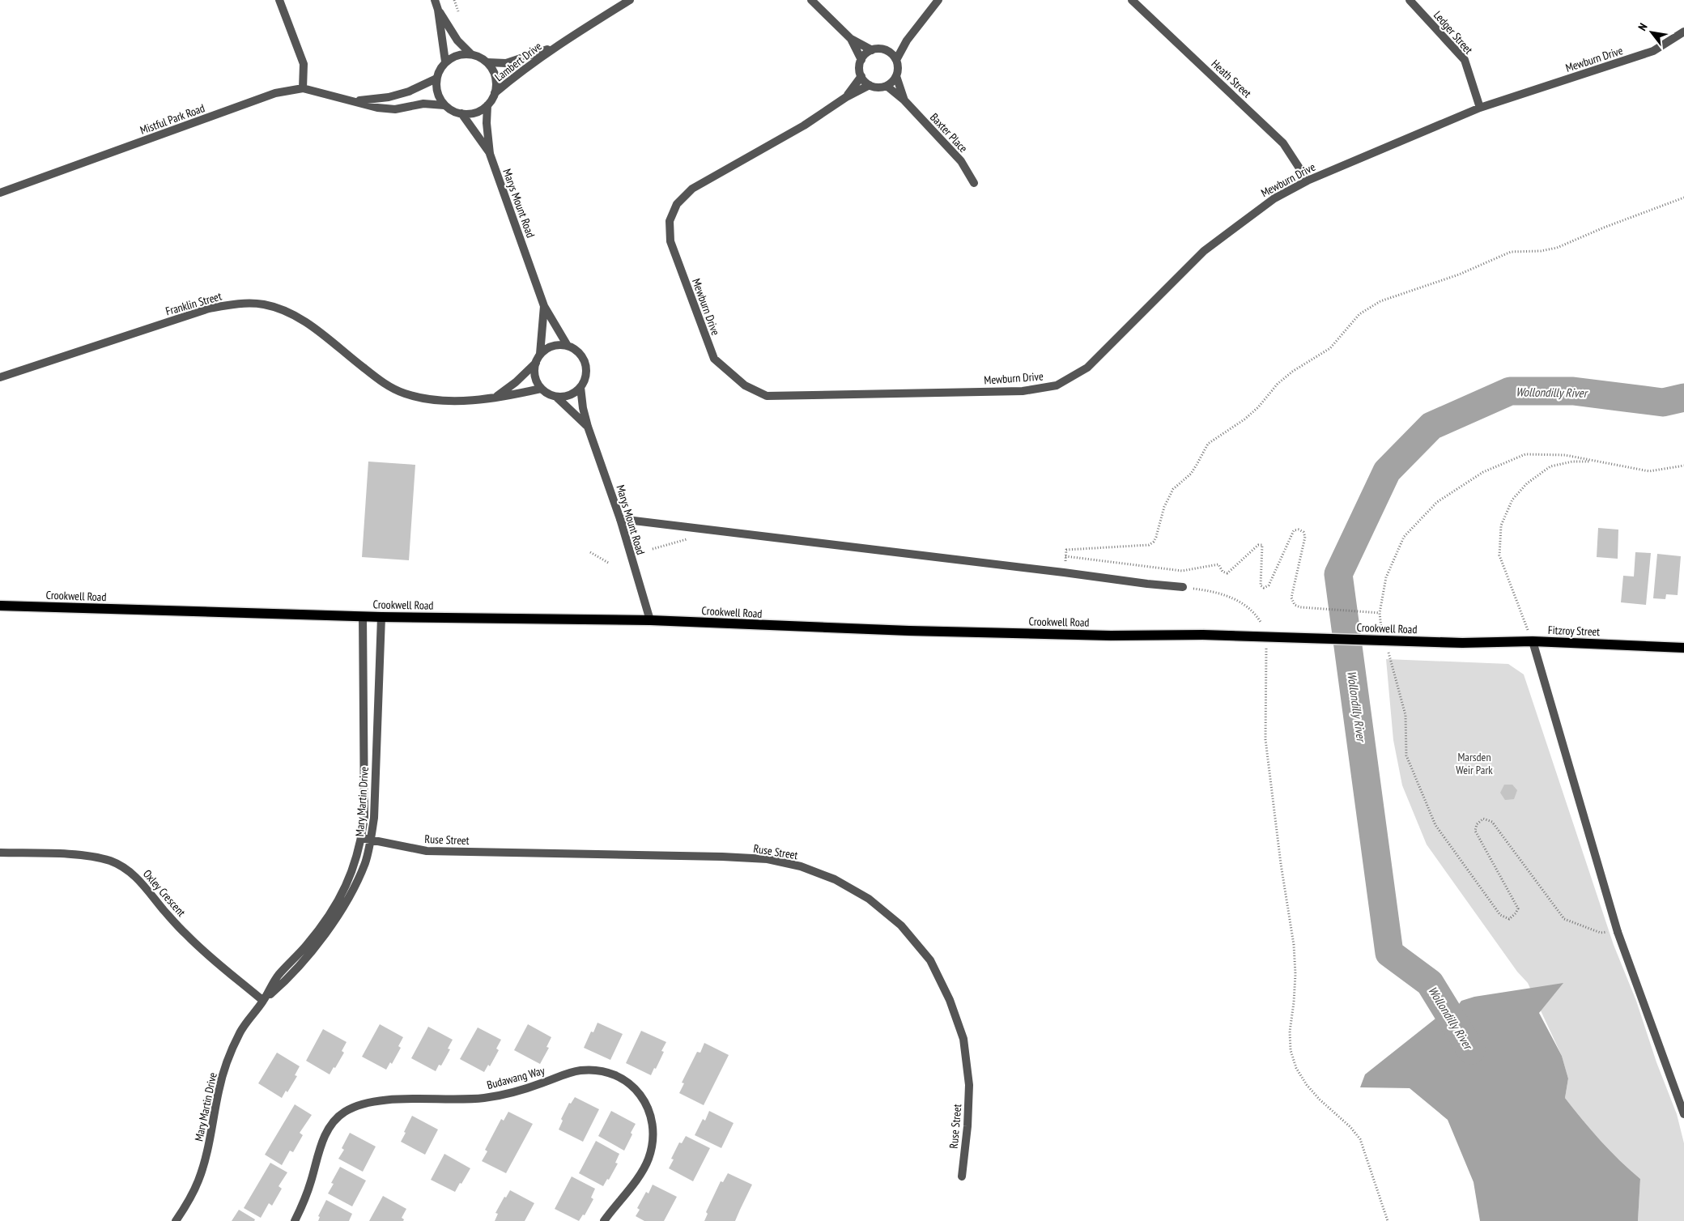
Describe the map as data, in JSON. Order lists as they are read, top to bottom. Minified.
{"streets":{"main road":["Crookwell Road","Fitzroy Street"],"street":["Ledger Street","Mewburn Drive","Lambert Drive","Heath Street","Mistful Park Road","Baxter Place","Marys Mount Road","Franklin Street","Mary Martin Drive","Ruse Street","Oxley Crescent","Budawang Way"]},"crossings":[["Ledger Street","Mewburn Drive"],["Mewburn Drive","Heath Street"],["Mewburn Drive","Baxter Place"],["Lambert Drive","Mistful Park Road"],["Lambert Drive","Marys Mount Road"],["Mistful Park Road","Marys Mount Road"],["Marys Mount Road","Franklin Street"],["Marys Mount Road","Crookwell Road"],["Crookwell Road","Fitzroy Street"],["Crookwell Road","Mary Martin Drive"],["Mary Martin Drive","Ruse Street"],["Mary Martin Drive","Oxley Crescent"]],"water":["Wollondilly River"],"parks":["Marsden Weir Park"],"north":"top left"}
